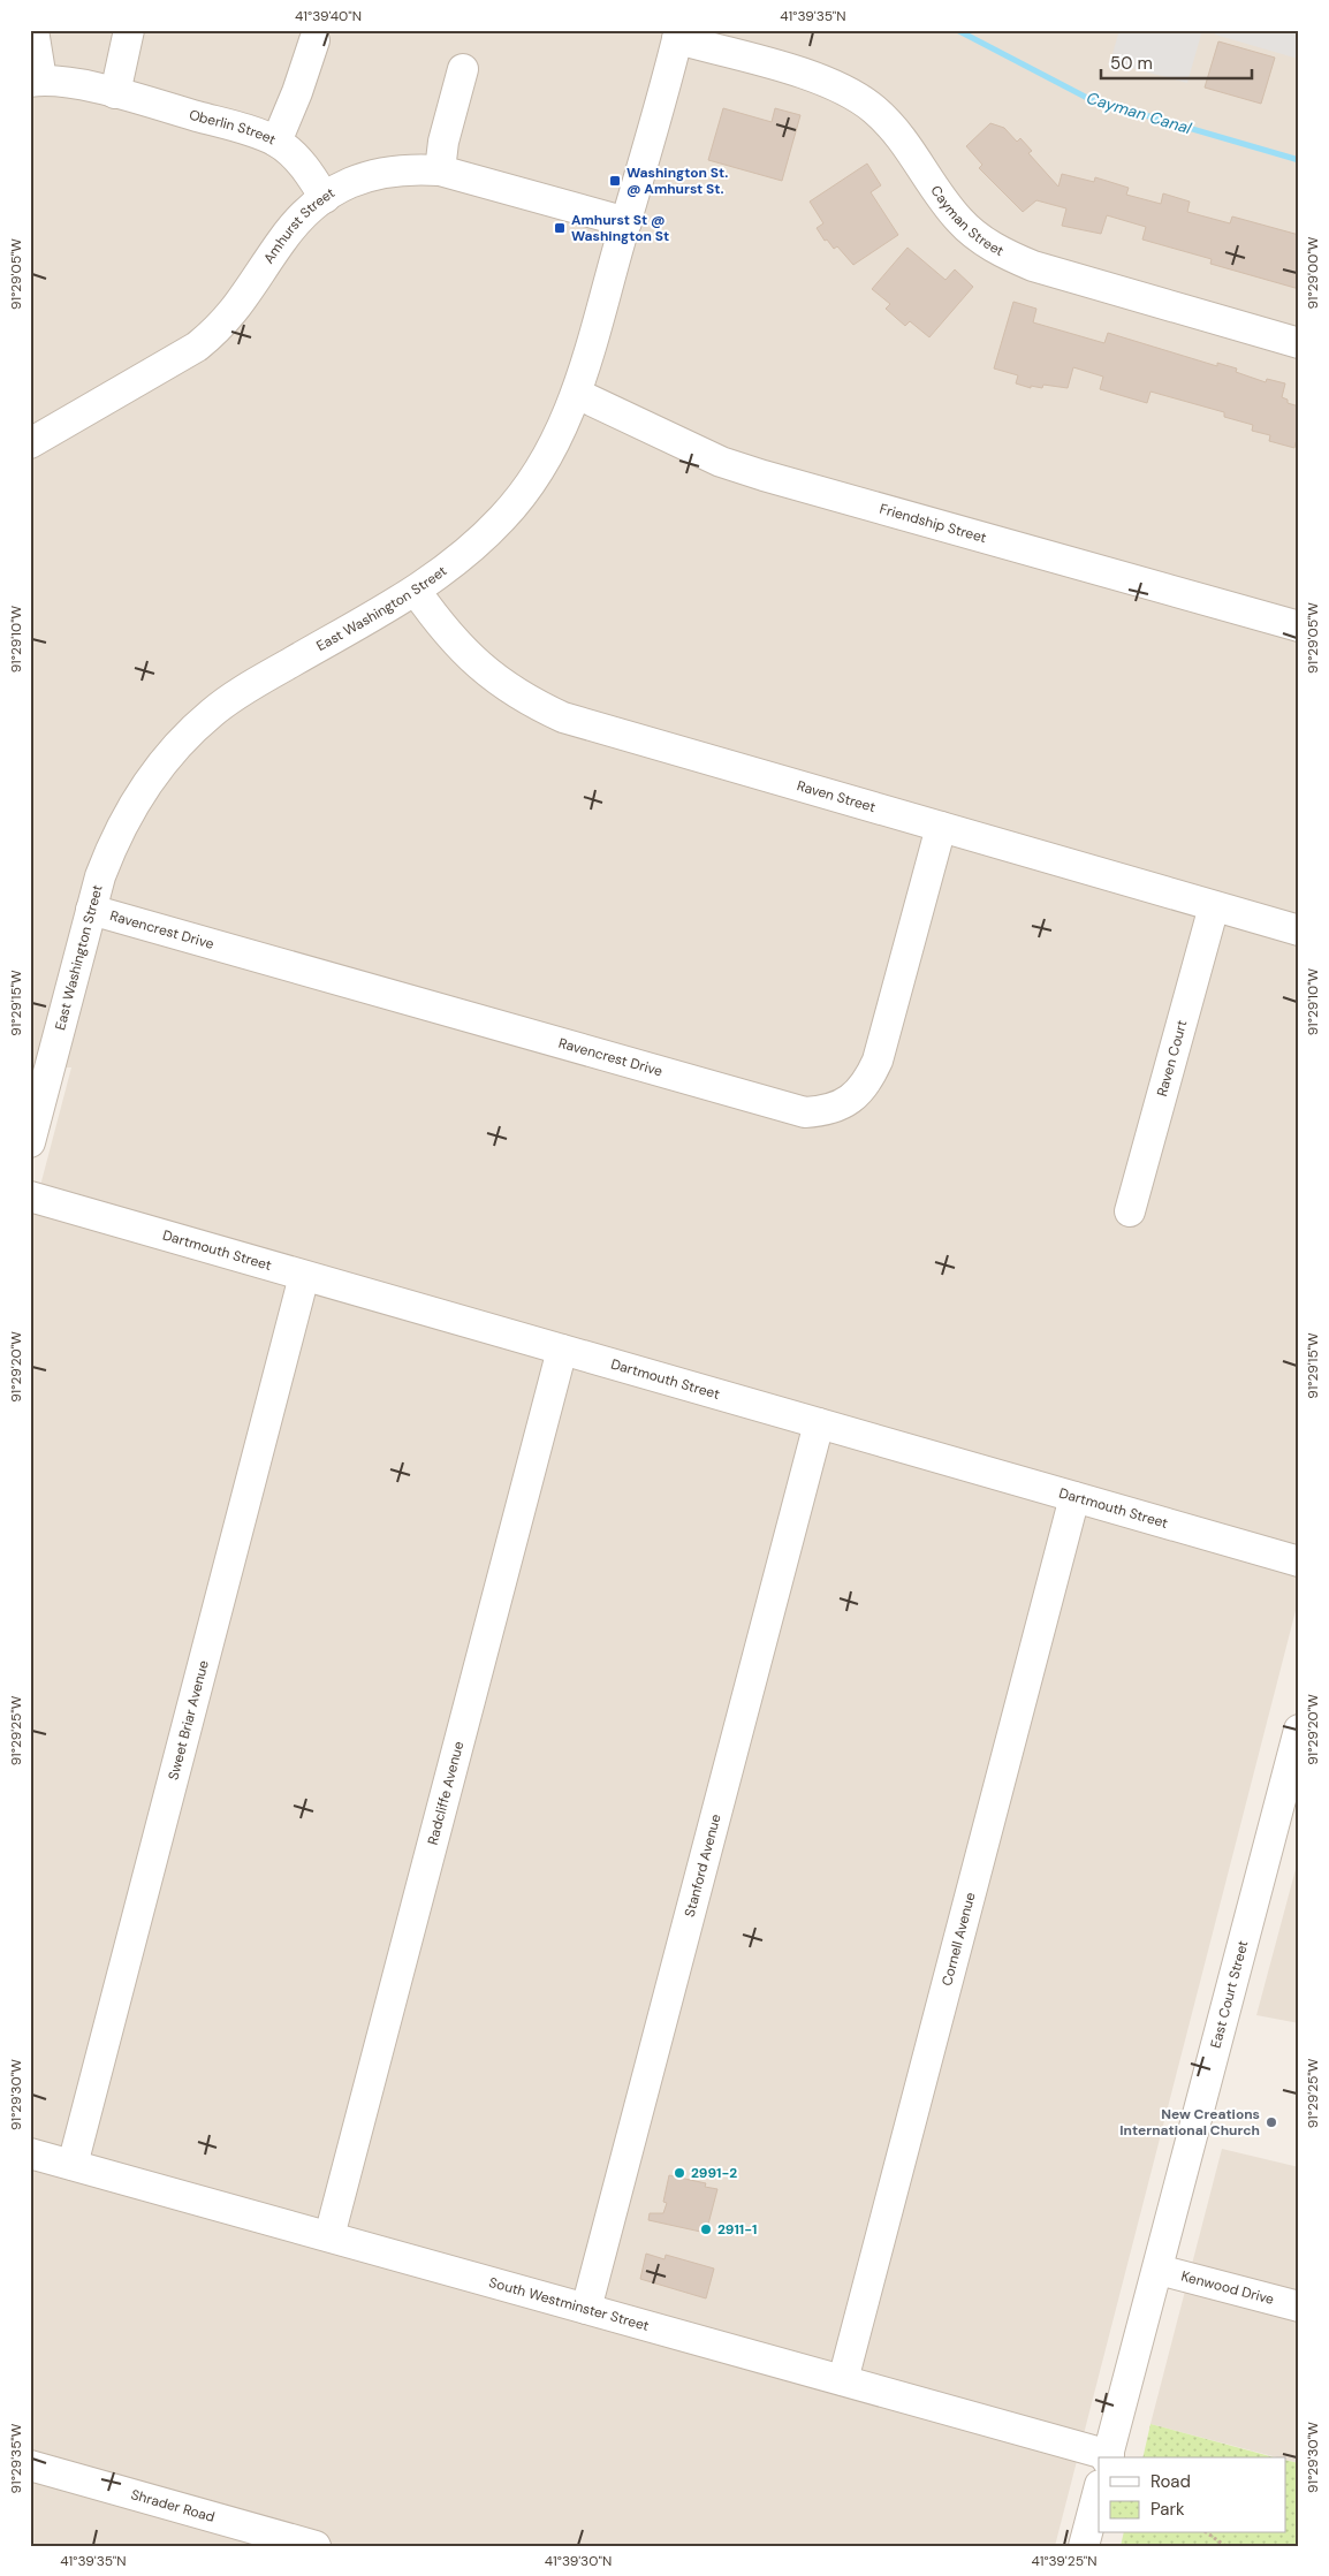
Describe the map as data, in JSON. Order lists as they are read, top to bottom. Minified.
{"streets":{"street":["Oberlin Street","Cayman Street","Amhurst Street","Friendship Street","East Washington Street","Raven Street","Ravencrest Drive","Raven Court","Dartmouth Street","Sweet Briar Avenue","Radcliffe Avenue","Stanford Avenue","Cornell Avenue","East Court Street","Kenwood Drive","South Westminster Street","Shrader Road"]},"crossings":[["Oberlin Street","Amhurst Street"],["Cayman Street","East Washington Street"],["Amhurst Street","East Washington Street"],["Friendship Street","East Washington Street"],["East Washington Street","Raven Street"],["East Washington Street","Ravencrest Drive"],["Raven Street","Ravencrest Drive"],["Raven Street","Raven Court"],["Dartmouth Street","Sweet Briar Avenue"],["Dartmouth Street","Radcliffe Avenue"],["Dartmouth Street","Stanford Avenue"],["Dartmouth Street","Cornell Avenue"],["Sweet Briar Avenue","South Westminster Street"],["Radcliffe Avenue","South Westminster Street"],["Stanford Avenue","South Westminster Street"],["Cornell Avenue","South Westminster Street"],["East Court Street","Kenwood Drive"],["East Court Street","South Westminster Street"]],"water":["Cayman Canal"],"places":{"transit":["Washington St. @ Amhurst St.","Amhurst St @ Washington St"],"other":["New Creations International Church","2991-2","2911-1"]},"legend":["Road","Park"],"scale_bar":"50 m","coordinates":["41°39'40\"N","41°39'35\"N","91°29'00\"W","91°29'05\"W","91°29'10\"W","91°29'15\"W","91°29'20\"W","91°29'25\"W","91°29'30\"W","91°29'35\"W","41°39'30\"N","41°39'25\"N"]}
